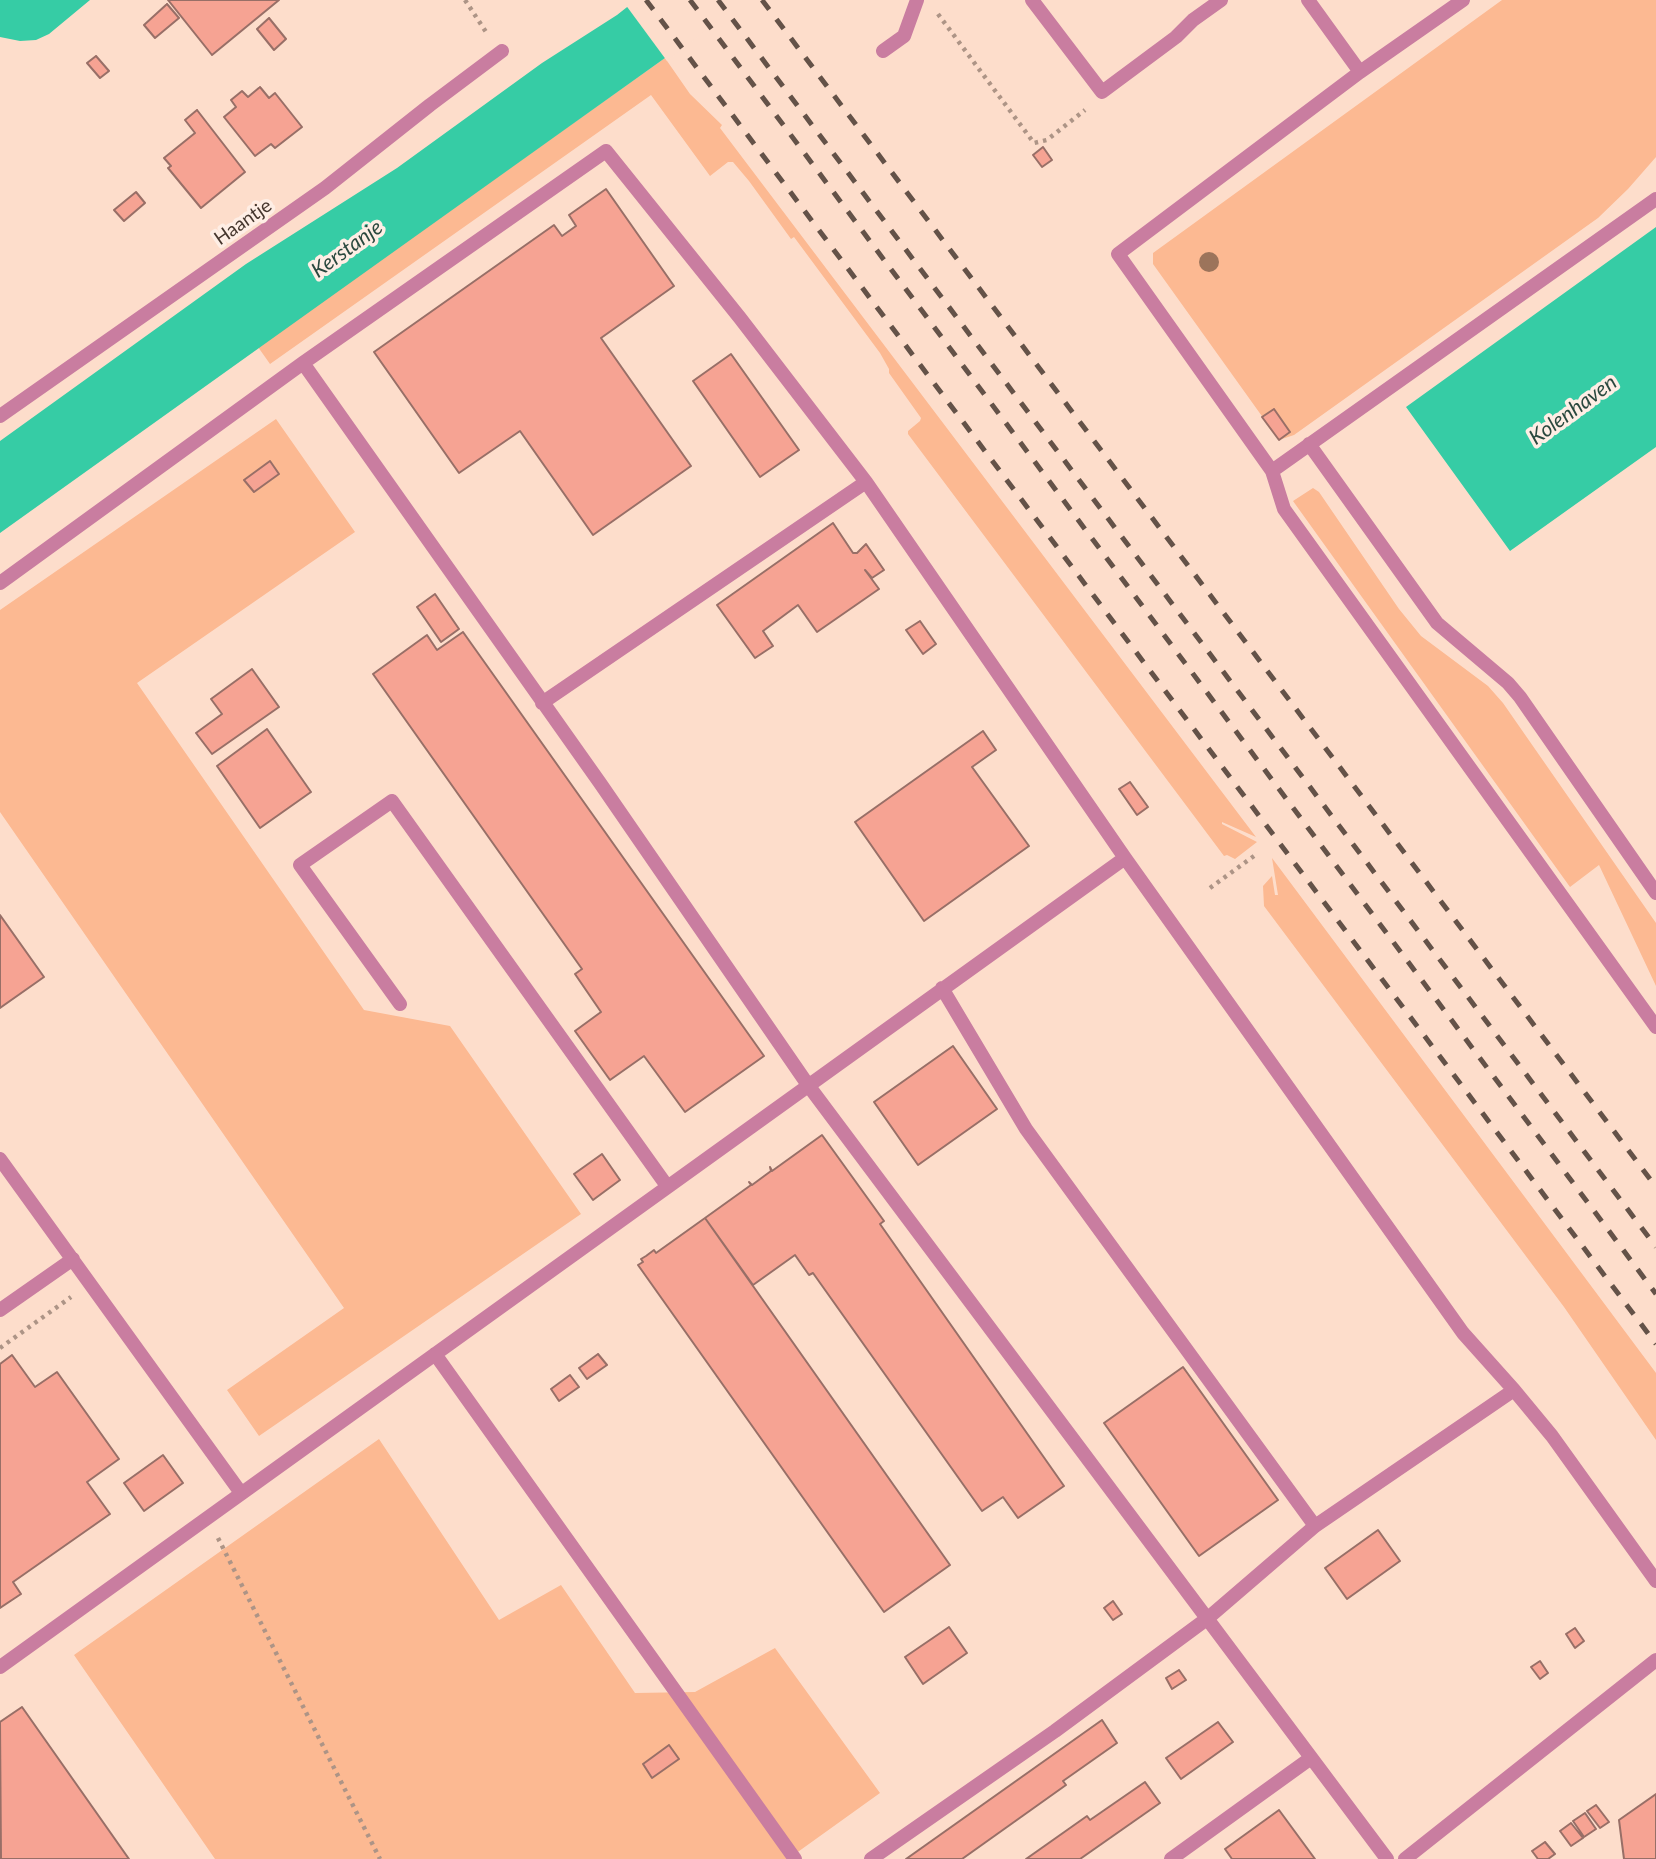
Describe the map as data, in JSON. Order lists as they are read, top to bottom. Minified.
{"streets":{"street":["Haantje"]},"water":["Kerstanje","Kolenhaven"]}
